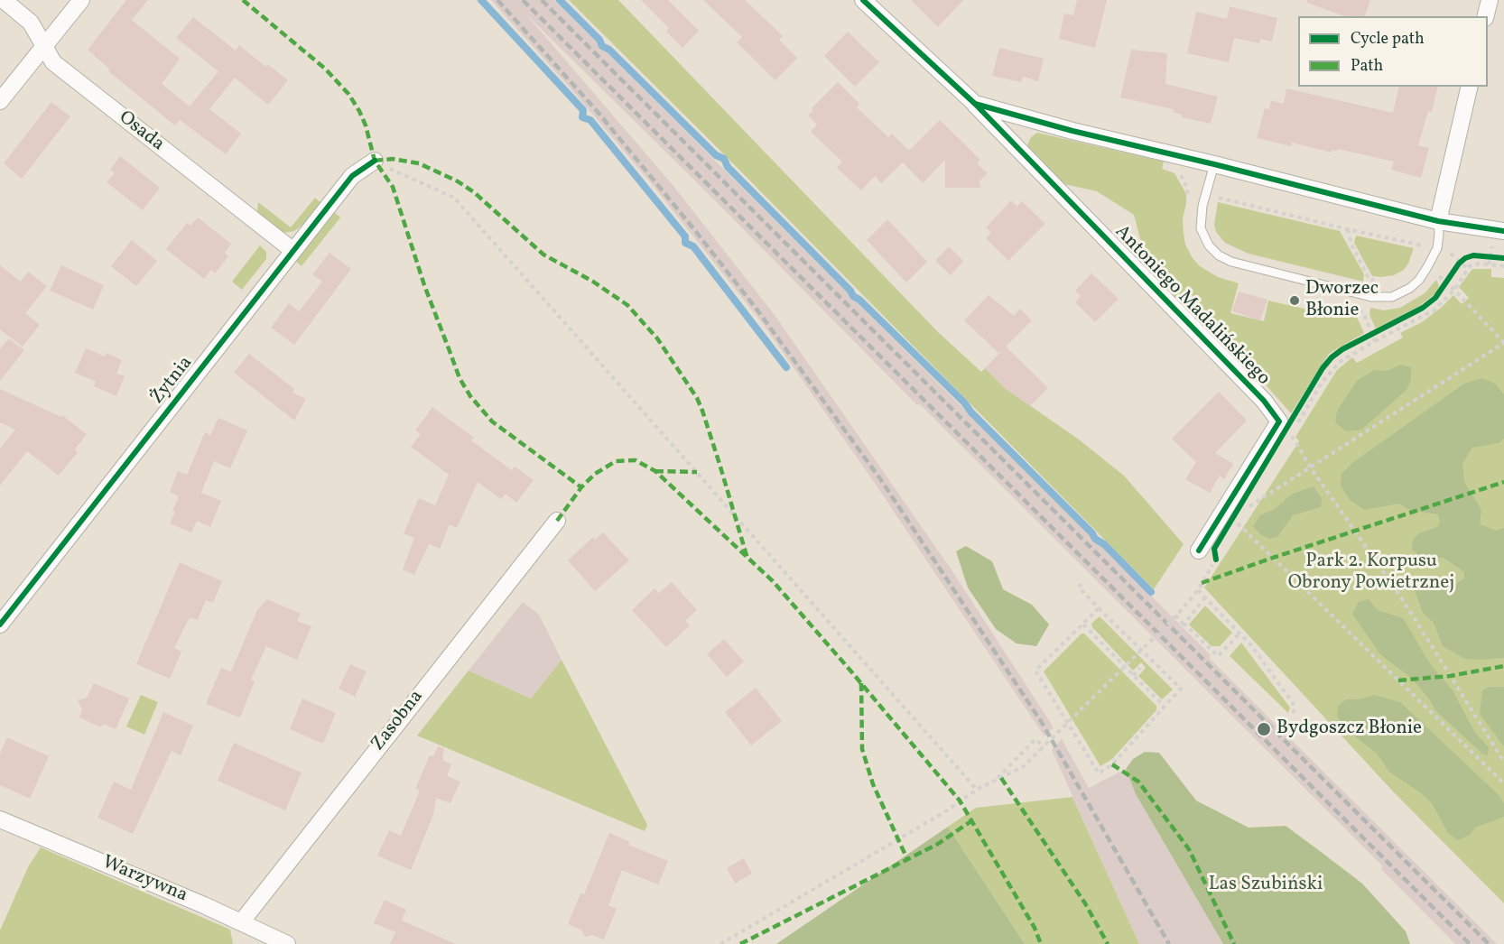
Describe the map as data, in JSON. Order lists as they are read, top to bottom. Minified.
{"streets":{"street":["Osada","Antoniego Madalińskiego","Żytnia","Zasobna","Warzywna"]},"crossings":[["Osada","Żytnia"],["Zasobna","Warzywna"]],"parks":["Park 2. Korpusu Obrony Powietrznej","Las Szubiński"],"places":["Dworzec Błonie","Bydgoszcz Błonie"],"legend":["Cycle path","Path"]}
